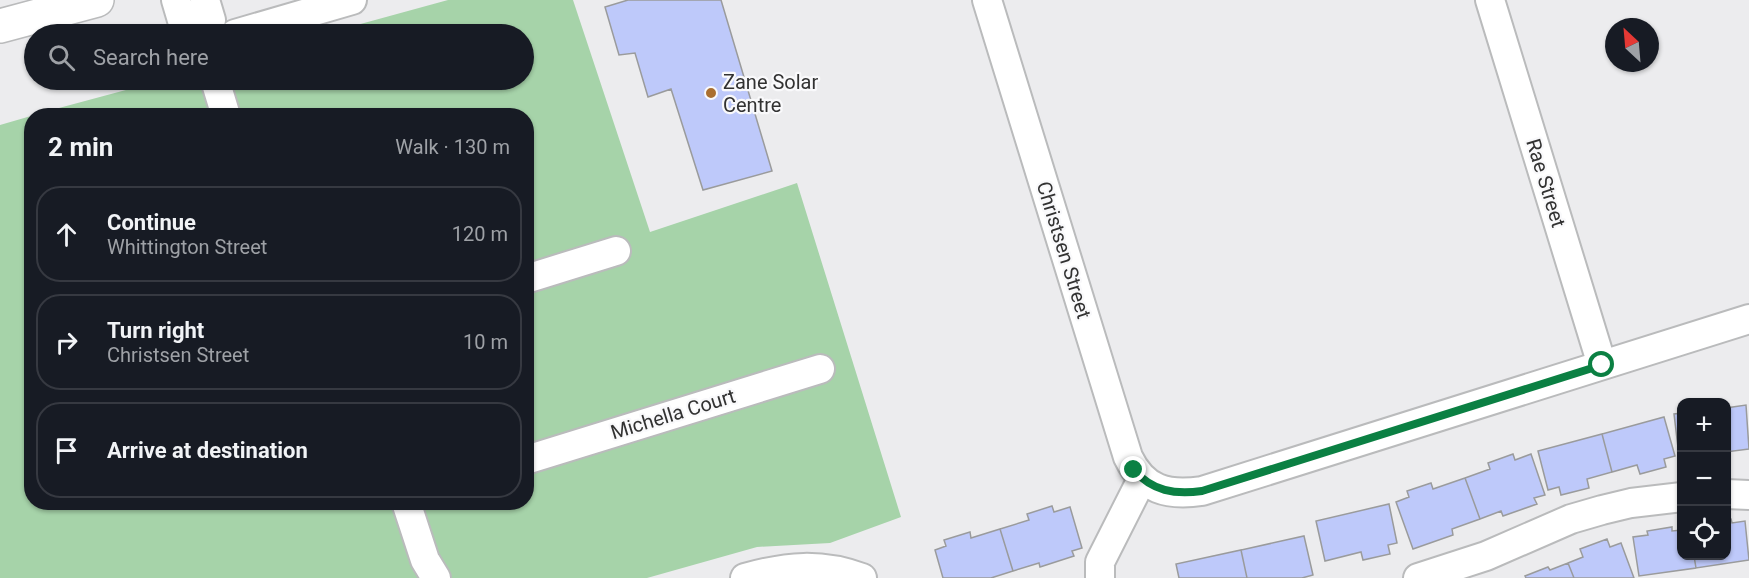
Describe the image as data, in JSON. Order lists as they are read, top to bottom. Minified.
{"streets":{"street":["Rae Street","Christsen Street","Michella Court"]},"places":["Zane Solar Centre"],"north":"top left","page":{"search":"Search here","heading":["2 min","Walk · 130 m"],"list":[["Continue","Whittington Street","120 m"],["Turn right","Christsen Street","10 m"],"Arrive at destination"],"map_buttons":["+","−"]}}
